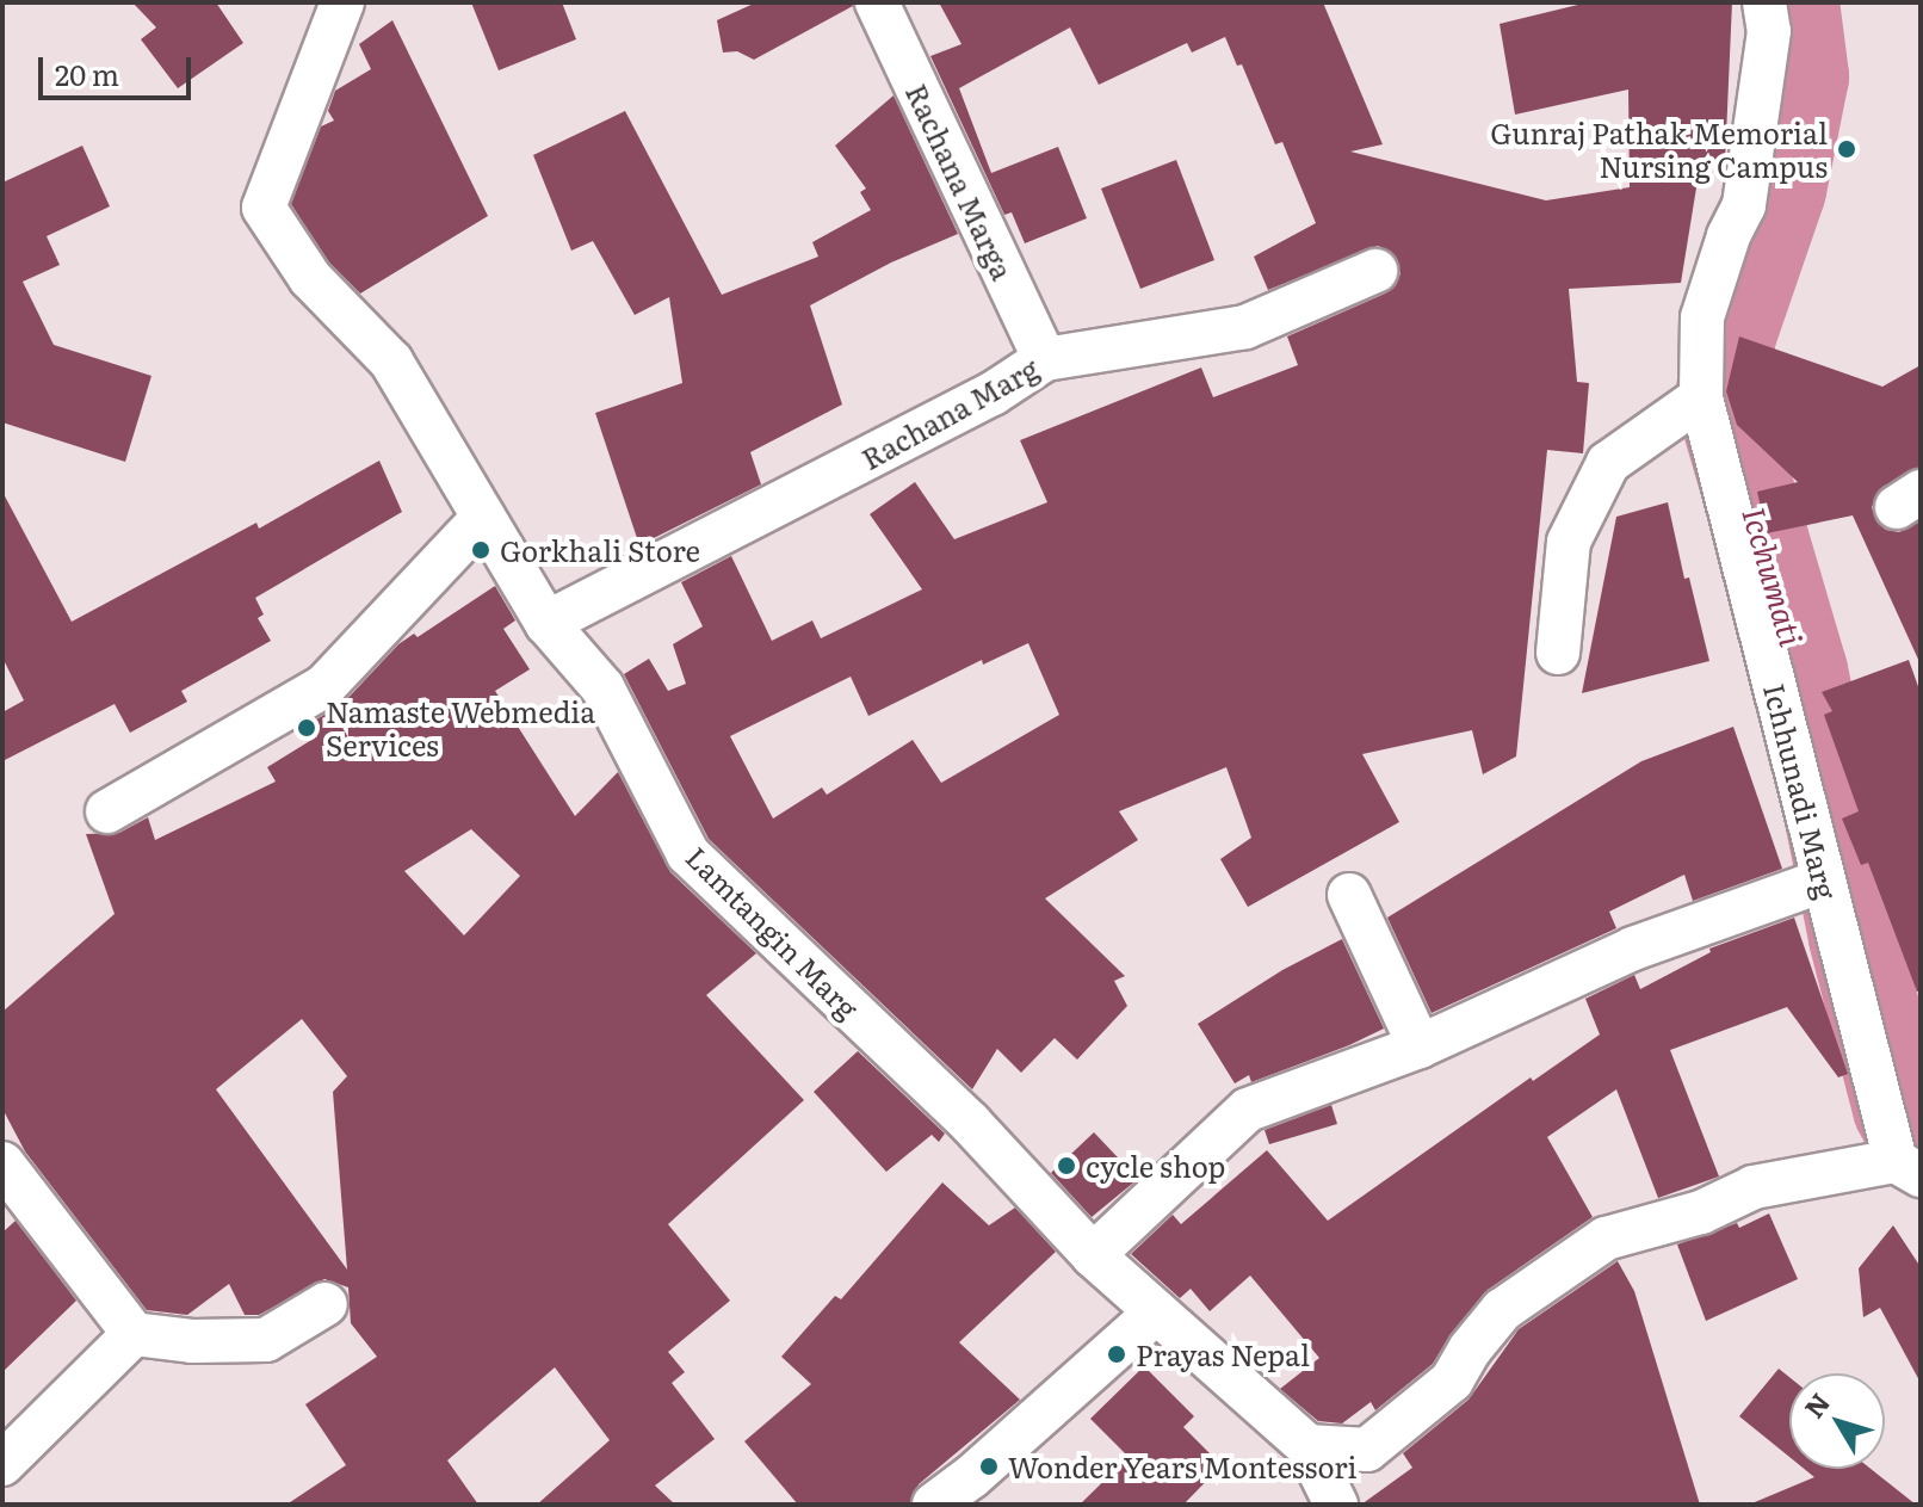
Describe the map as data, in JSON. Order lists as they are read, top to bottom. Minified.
{"streets":{"street":["Rachana Marga","Rachana Marg","Ichhunadi Marg","Lamtangin Marg"]},"crossings":[["Rachana Marga","Rachana Marg"],["Rachana Marg","Lamtangin Marg"]],"water":["Icchumati"],"places":["Gunraj Pathak Memorial Nursing Campus","Gorkhali Store","Namaste Webmedia Services","cycle shop","Prayas Nepal","Wonder Years Montessori"],"scale_bar":"20 m","north":"top left"}
